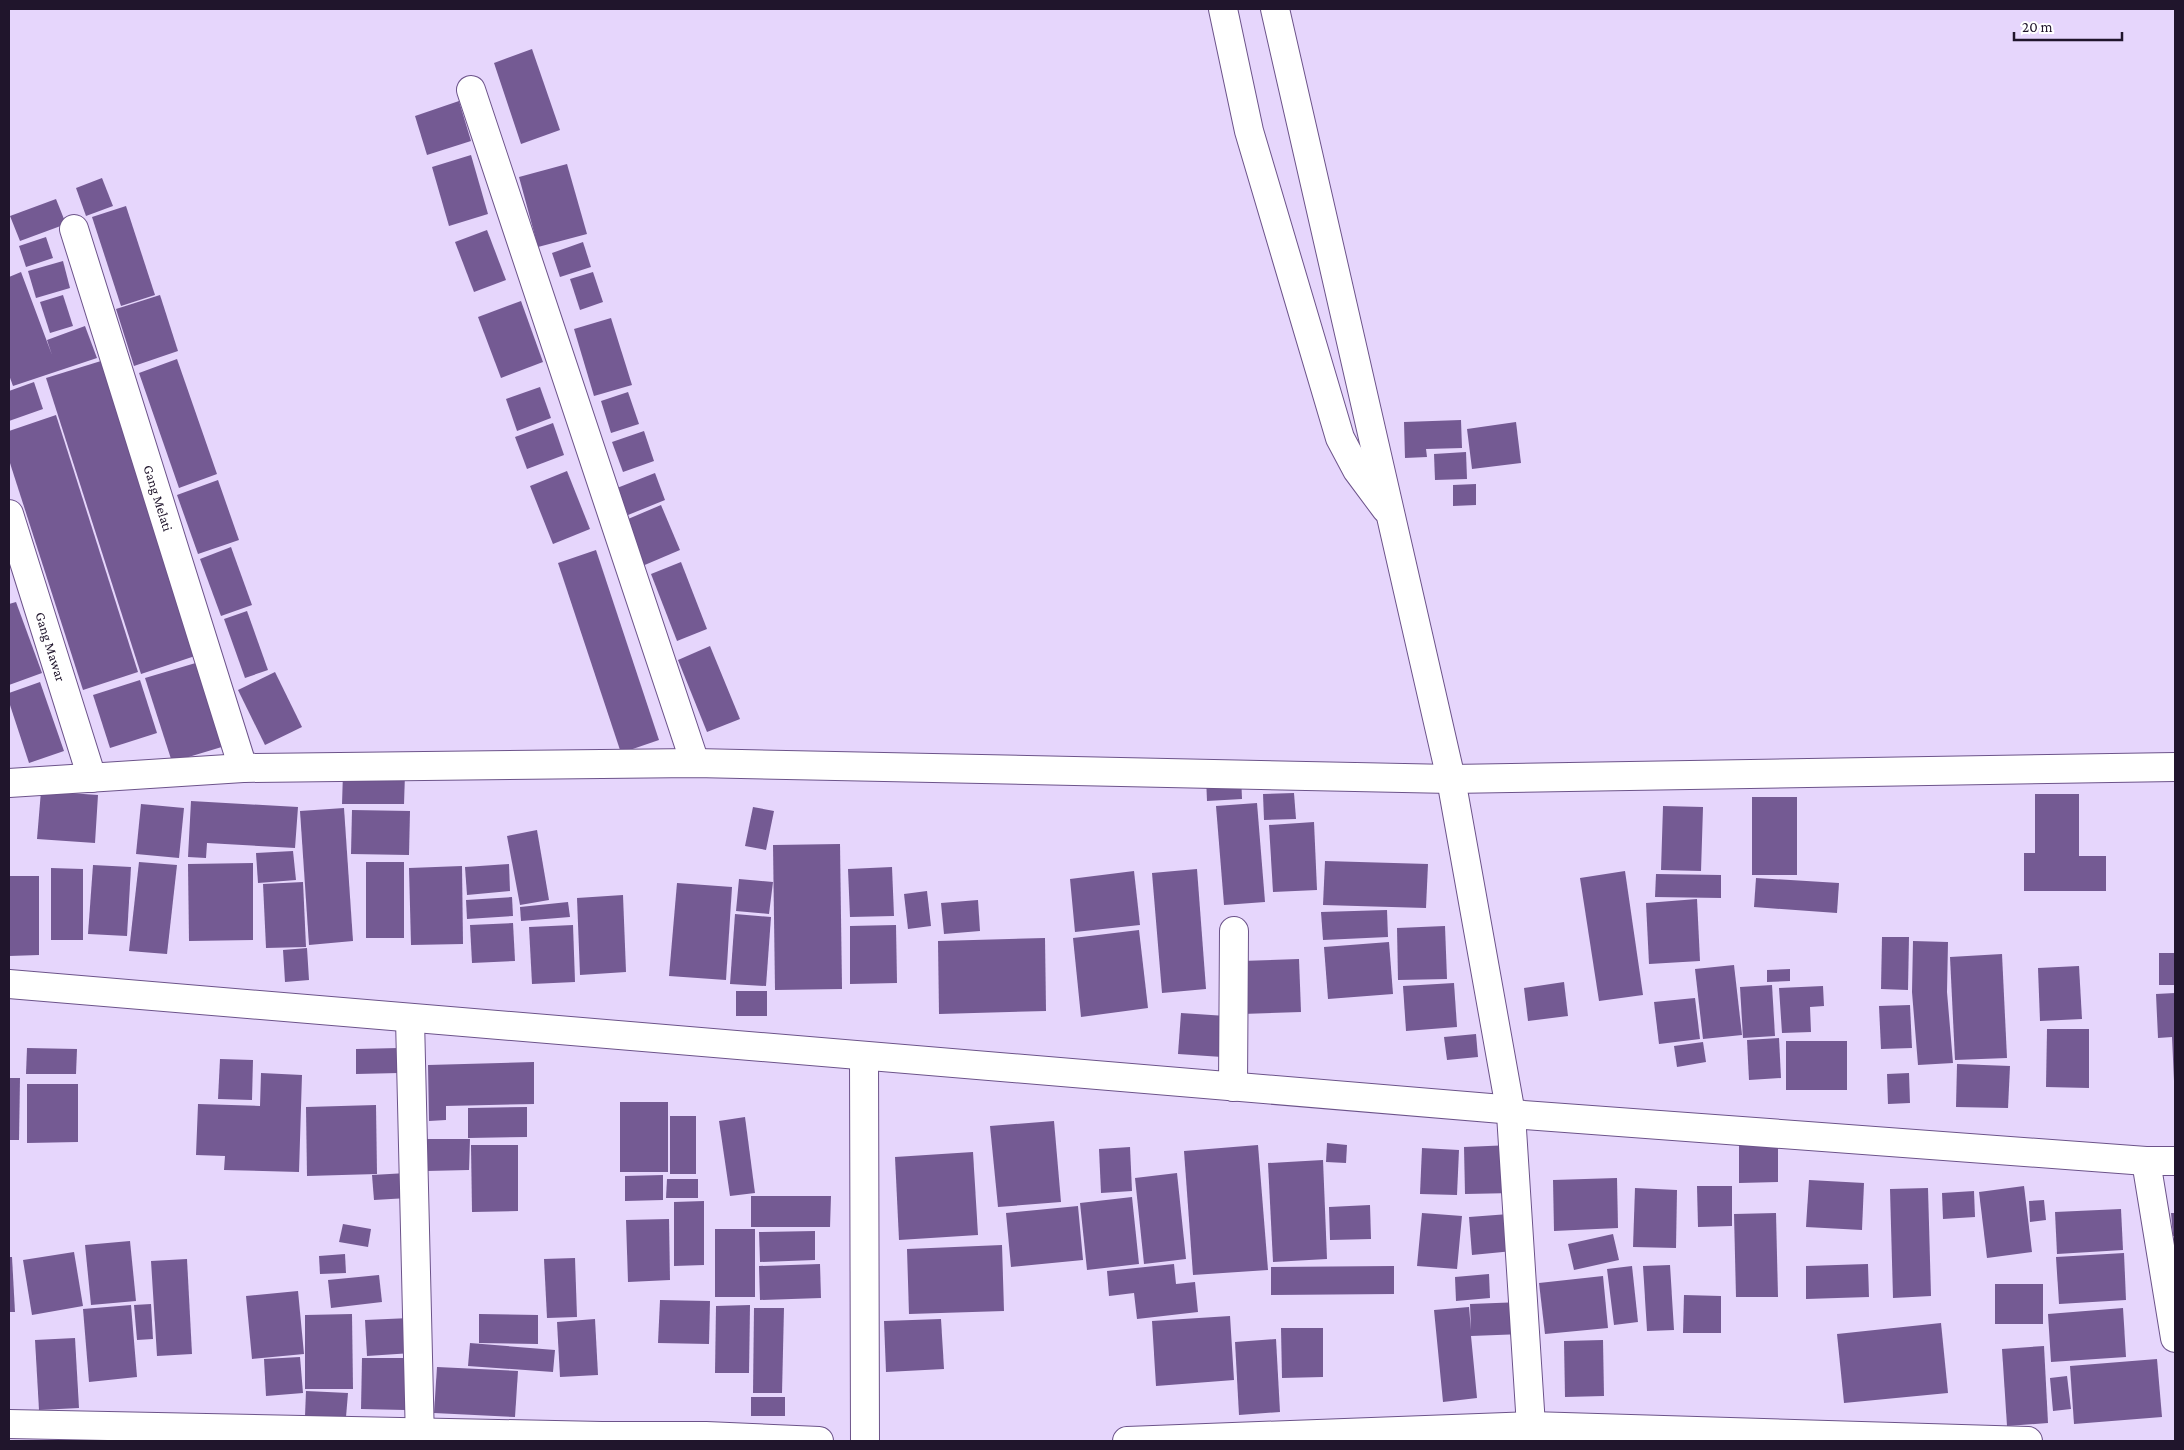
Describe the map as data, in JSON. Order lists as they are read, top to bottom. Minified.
{"streets":{"street":["Gang Melati","Gang Mawar"]},"scale_bar":"20 m"}
